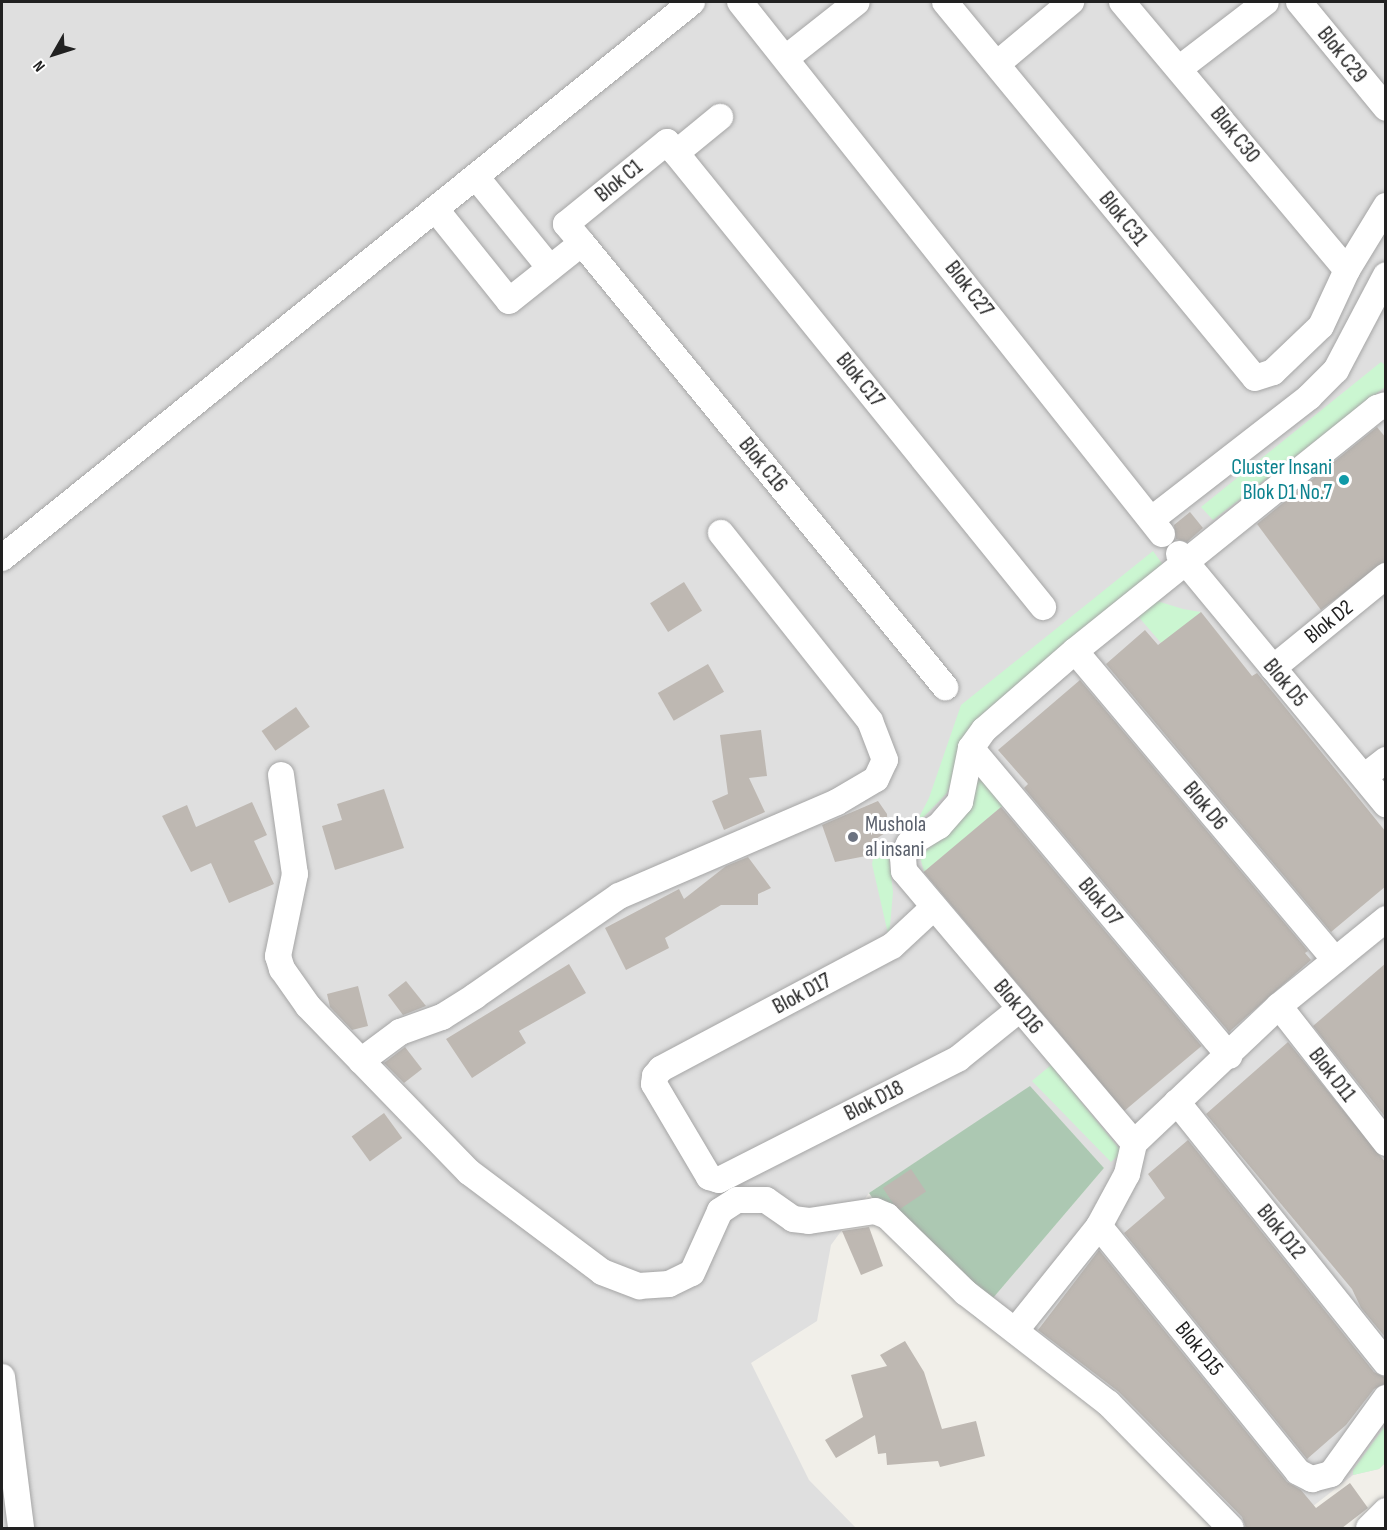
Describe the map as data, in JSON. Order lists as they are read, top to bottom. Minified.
{"streets":{"street":["Blok C29","Blok C30","Blok C1","Blok C31","Blok C27","Blok C17","Blok C16","Blok D2","Blok D5","Blok D6","Blok D7","Blok D17","Blok D16","Blok D11","Blok D18","Blok D12","Blok D15"]},"crossings":[["Blok C30","Blok C31"],["Blok C1","Blok C17"],["Blok C1","Blok C16"],["Blok D2","Blok D5"],["Blok D7","Blok D16"],["Blok D17","Blok D16"],["Blok D17","Blok D18"],["Blok D16","Blok D18"]],"places":["Cluster Insani Blok D1 No.7","Mushola al insani"],"north":"bottom left"}
